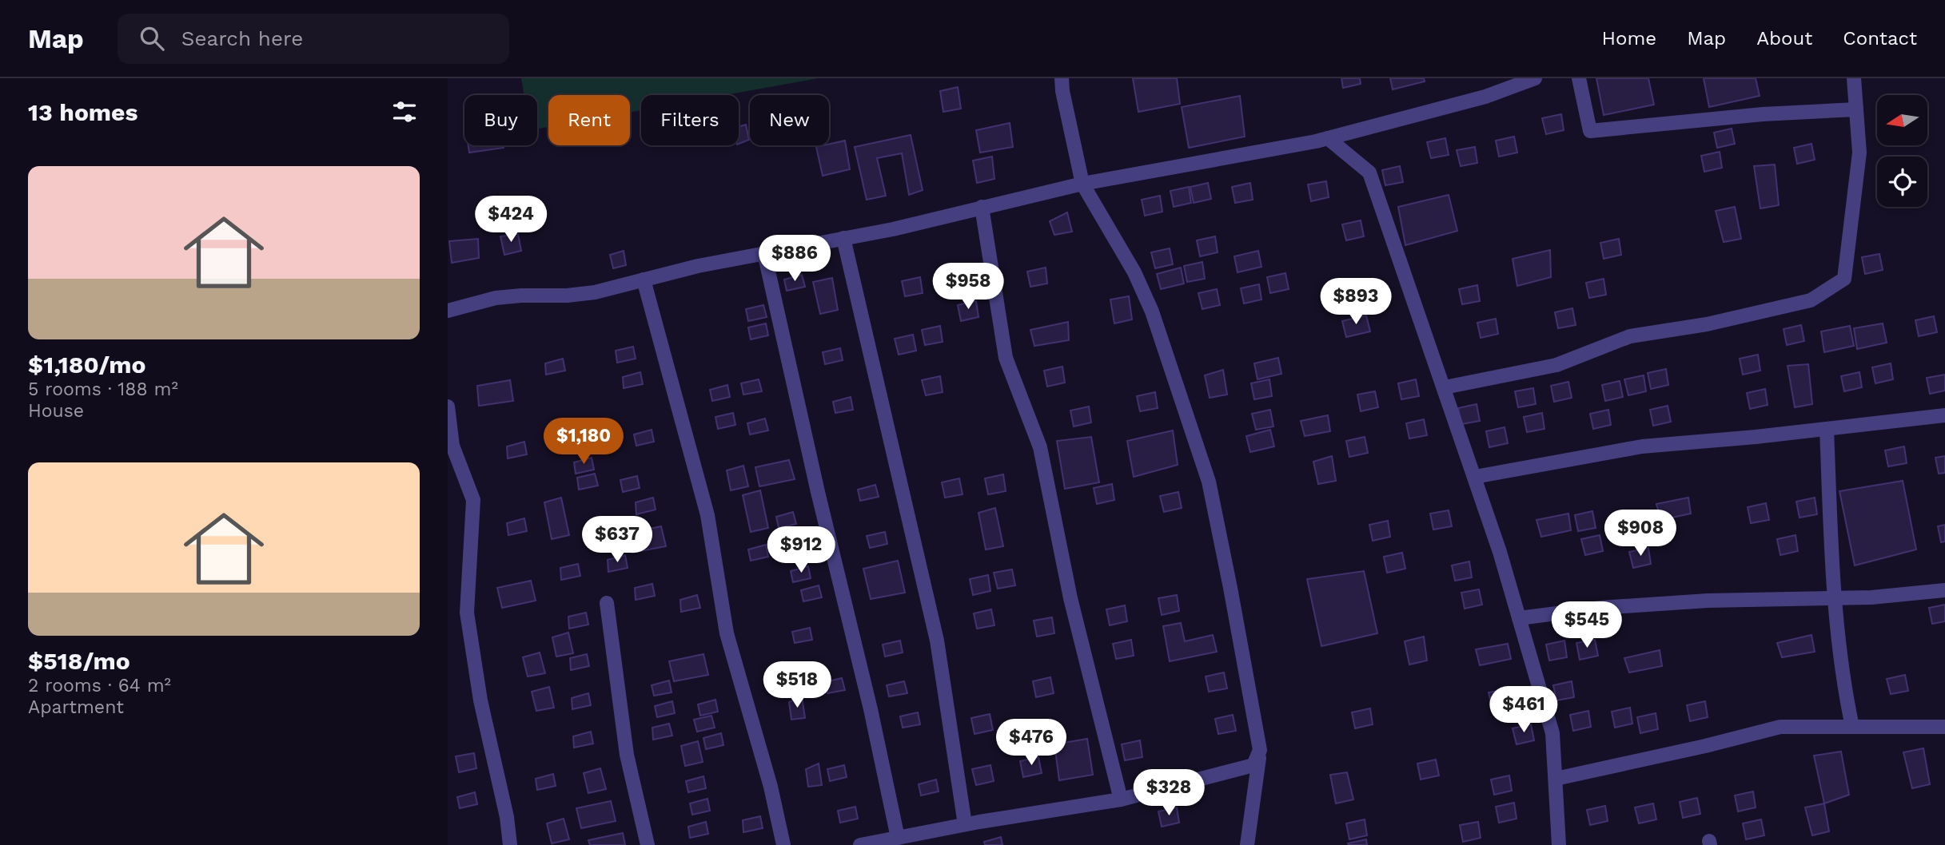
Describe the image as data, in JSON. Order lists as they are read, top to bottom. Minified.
{"north":"left","page":{"header":"Map","search":"Search here","nav":["Home","Map","About","Contact"],"heading":"13 homes","chip":["Buy","Rent","Filters","New"],"list":[{"name":"$1,180/mo","note":"5 rooms · 188 m² · House"},{"name":"$518/mo","note":"2 rooms · 64 m² · Apartment"}],"price":["$424","$886","$958","$893","$1,180","$908","$637","$912","$545","$518","$461","$476","$328"]}}
